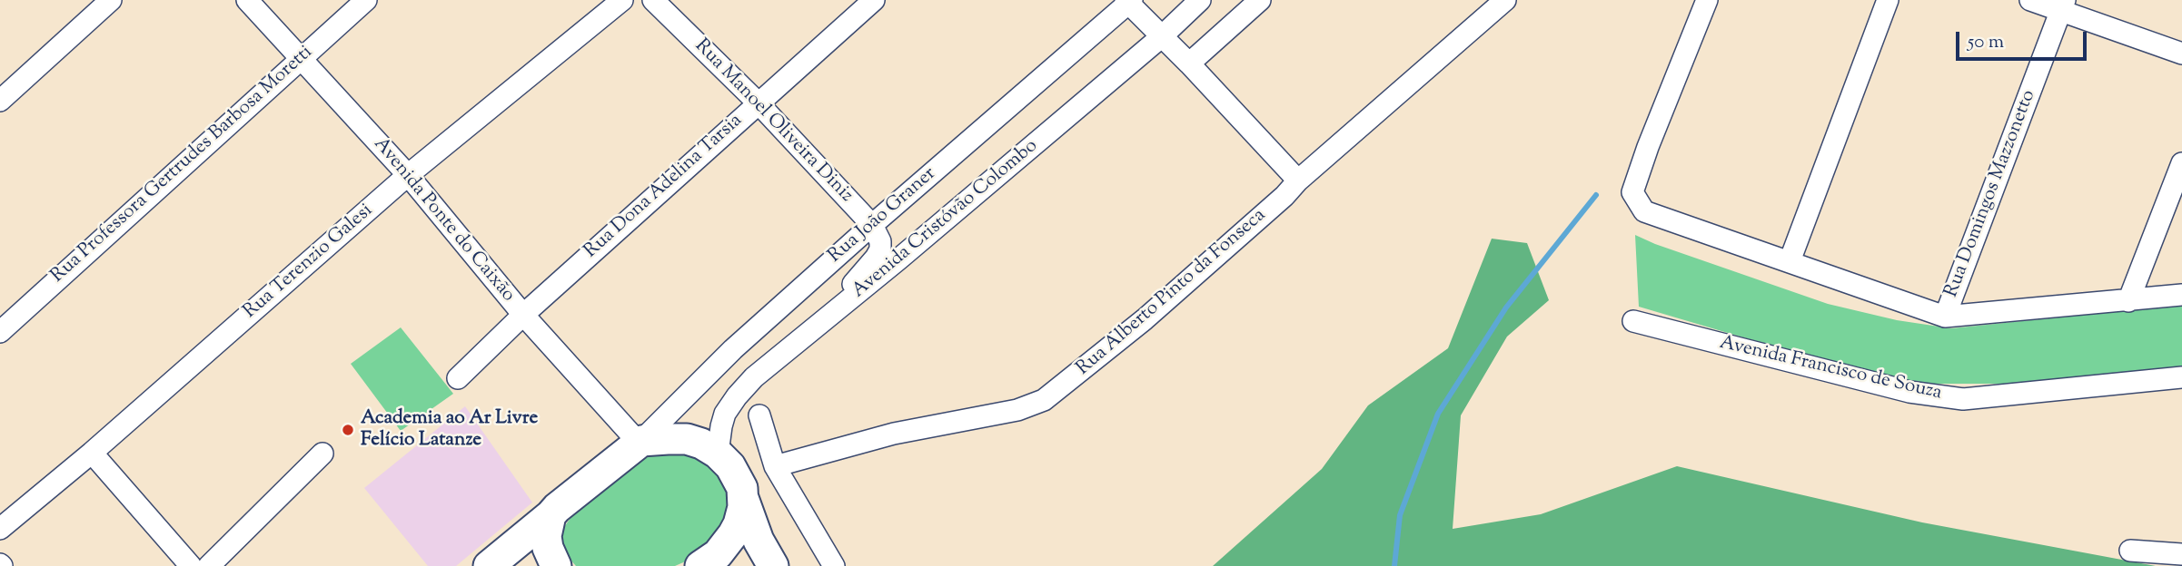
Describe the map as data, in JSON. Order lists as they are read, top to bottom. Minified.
{"streets":{"street":["Rua Manoel Oliveira Diniz","Rua Professora Gertrudes Barbosa Moretti","Rua Dona Adelina Tarsia","Rua Domingos Mazzonetto","Rua João Graner","Avenida Cristóvão Colombo","Avenida Ponte do Caixão","Rua Terenzio Galesi","Rua Alberto Pinto da Fonseca","Avenida Francisco de Souza"]},"crossings":[["Rua Manoel Oliveira Diniz","Rua Dona Adelina Tarsia"],["Rua Manoel Oliveira Diniz","Rua João Graner"],["Rua Professora Gertrudes Barbosa Moretti","Avenida Ponte do Caixão"],["Rua Dona Adelina Tarsia","Avenida Ponte do Caixão"],["Rua João Graner","Avenida Ponte do Caixão"],["Avenida Ponte do Caixão","Rua Terenzio Galesi"]],"places":["Academia ao Ar Livre Felício Latanze"],"scale_bar":"50 m"}
